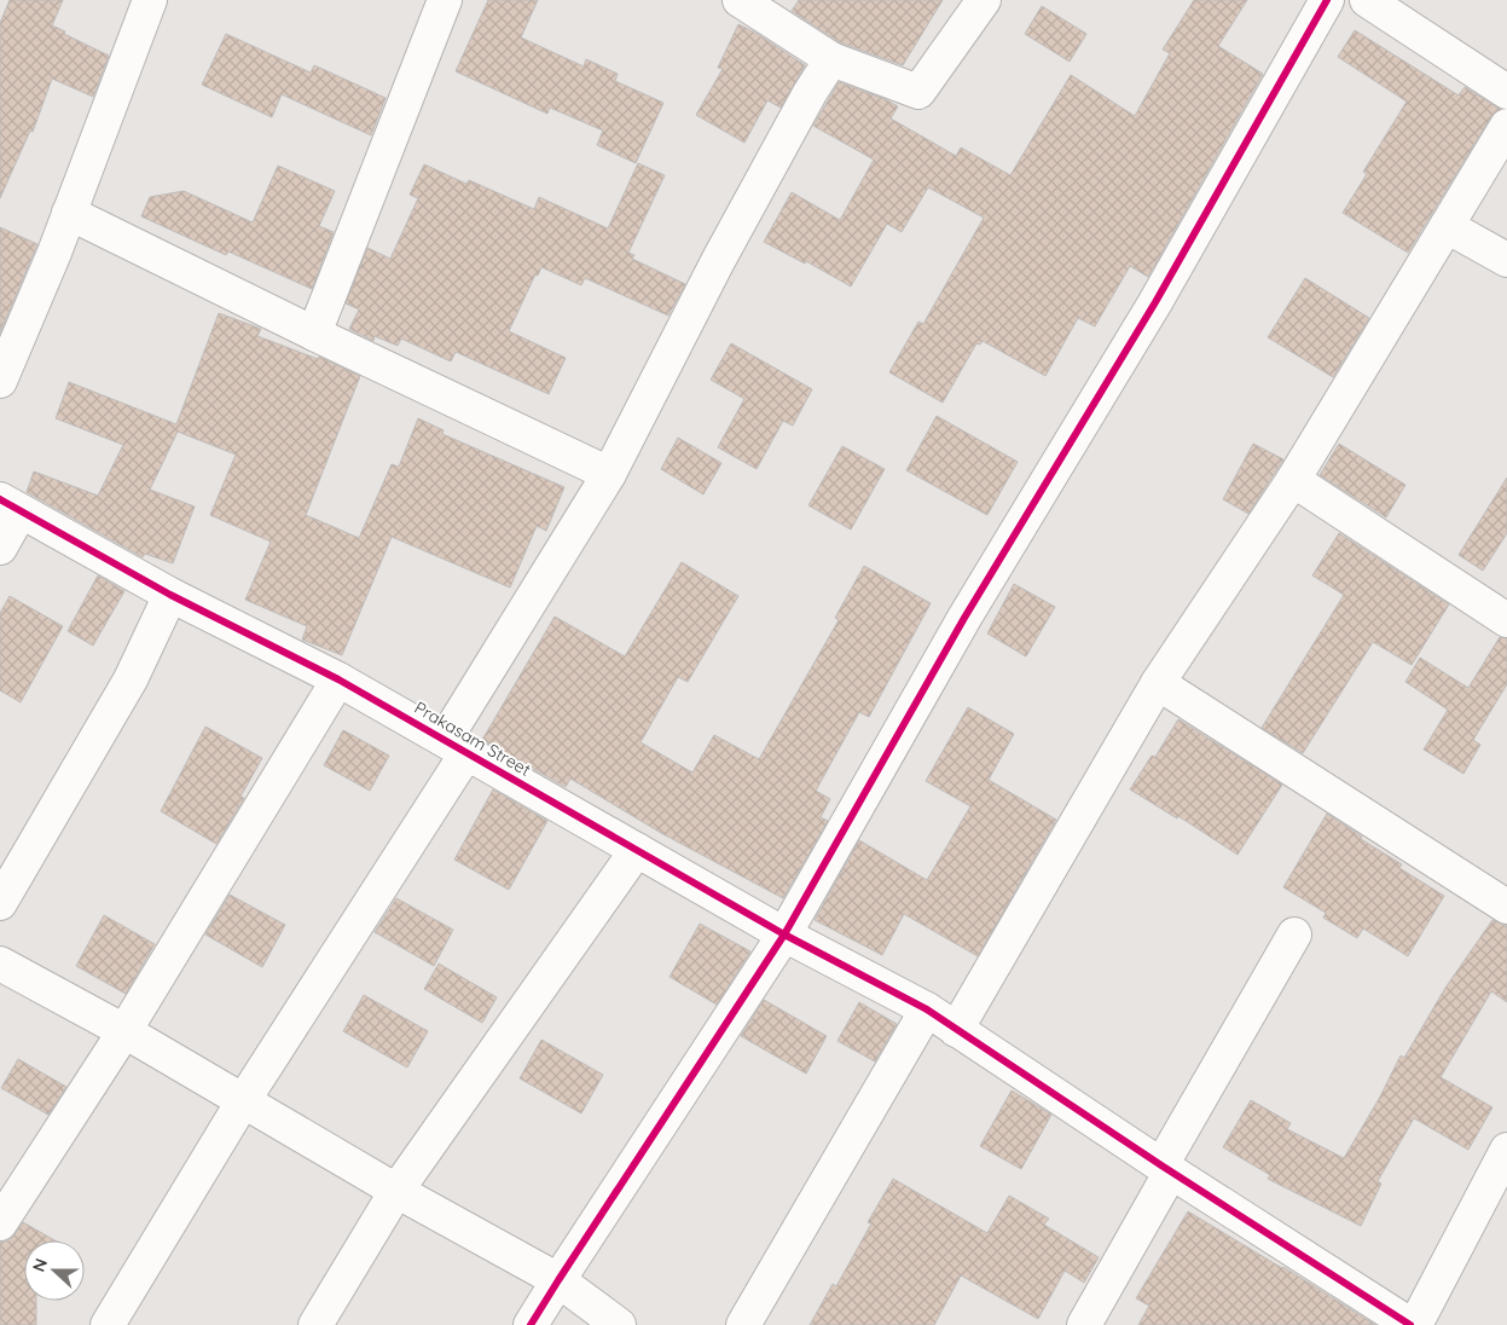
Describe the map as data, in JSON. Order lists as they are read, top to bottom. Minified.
{"streets":{"street":["Prakasam Street"]},"north":"left"}
